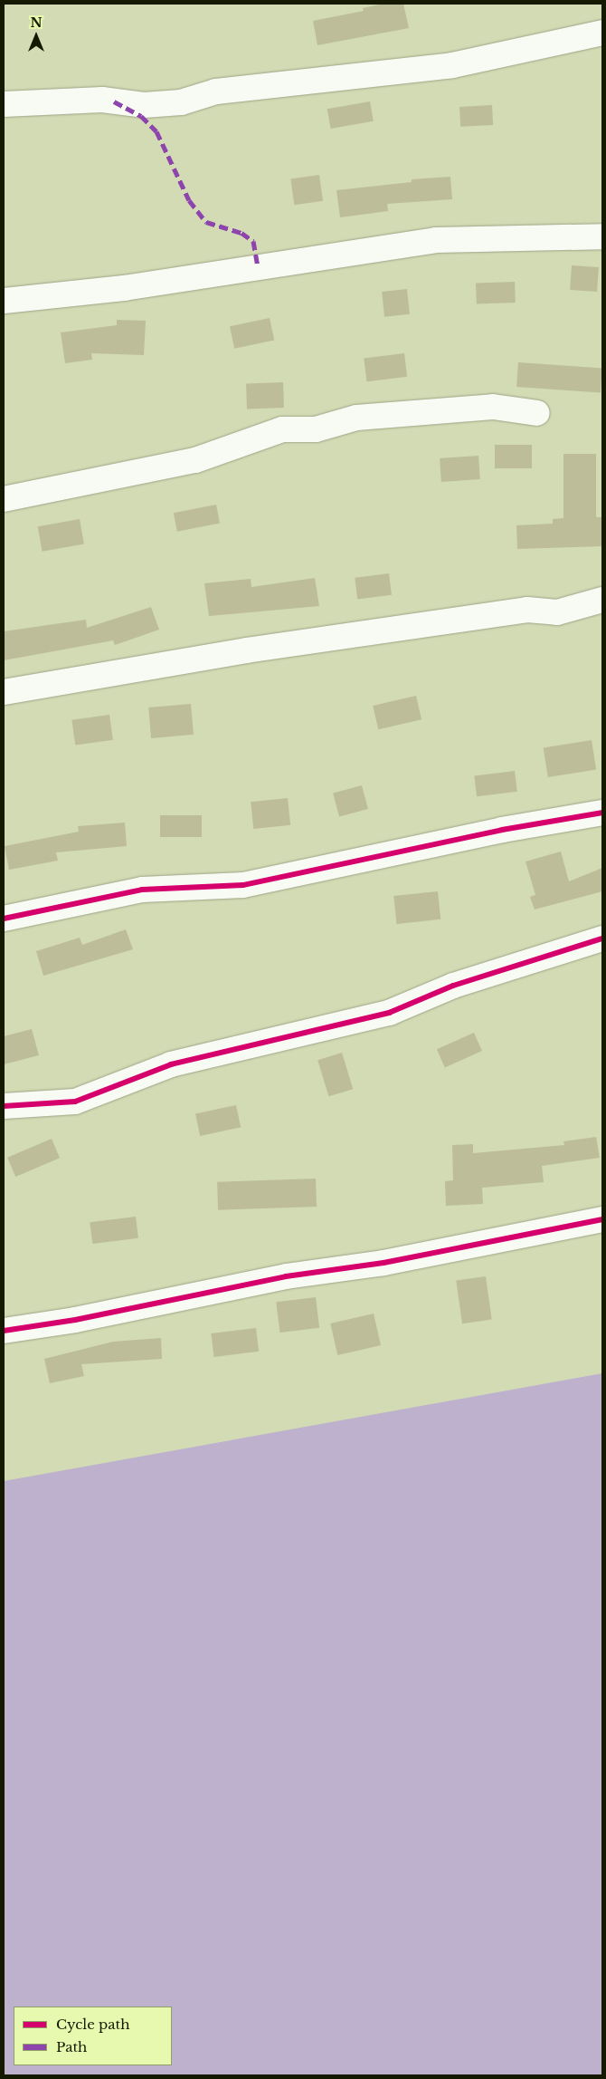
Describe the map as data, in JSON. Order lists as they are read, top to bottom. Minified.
{"legend":["Cycle path","Path"],"north":"top"}
